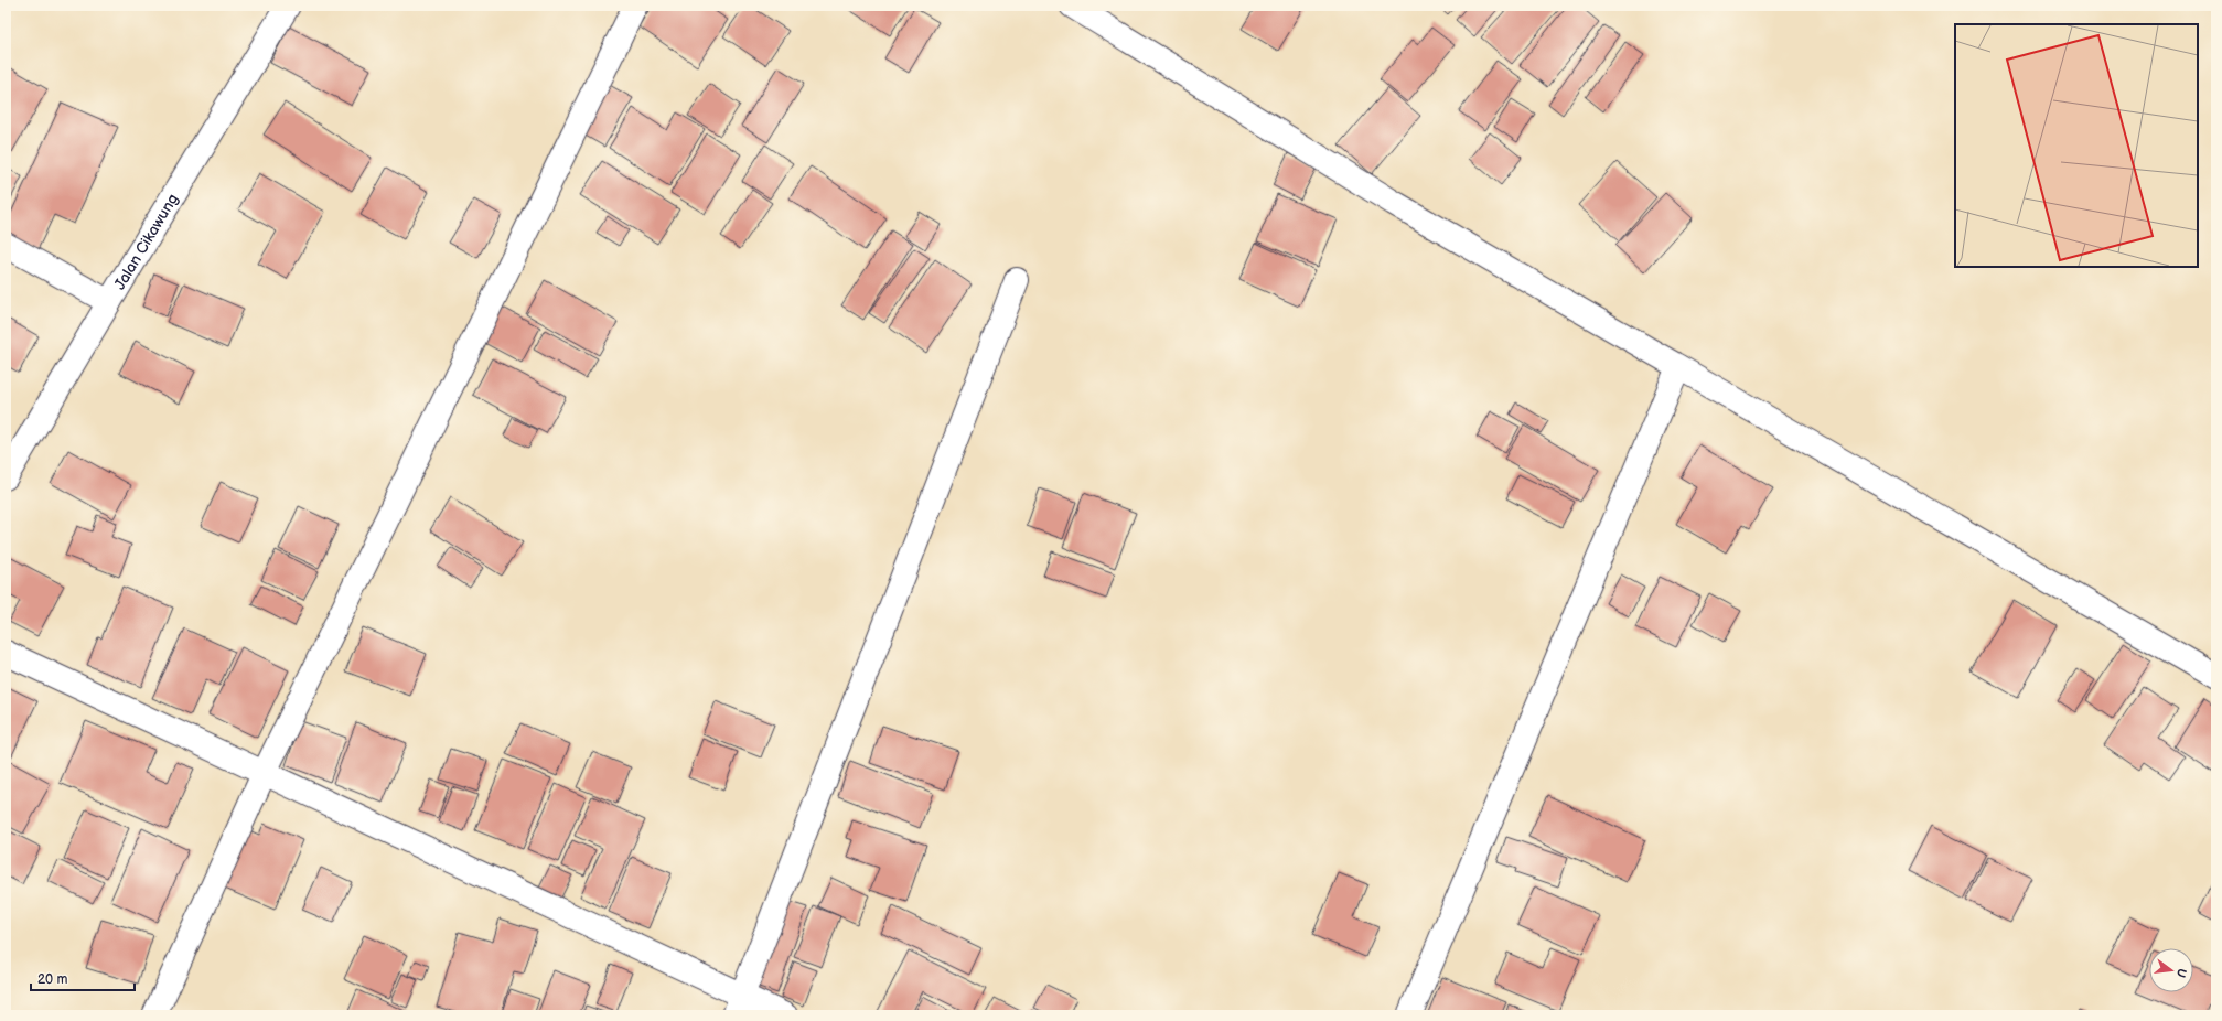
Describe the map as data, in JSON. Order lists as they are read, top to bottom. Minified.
{"streets":{"street":["Jalan Cikawung"]},"scale_bar":"20 m","north":"right"}
